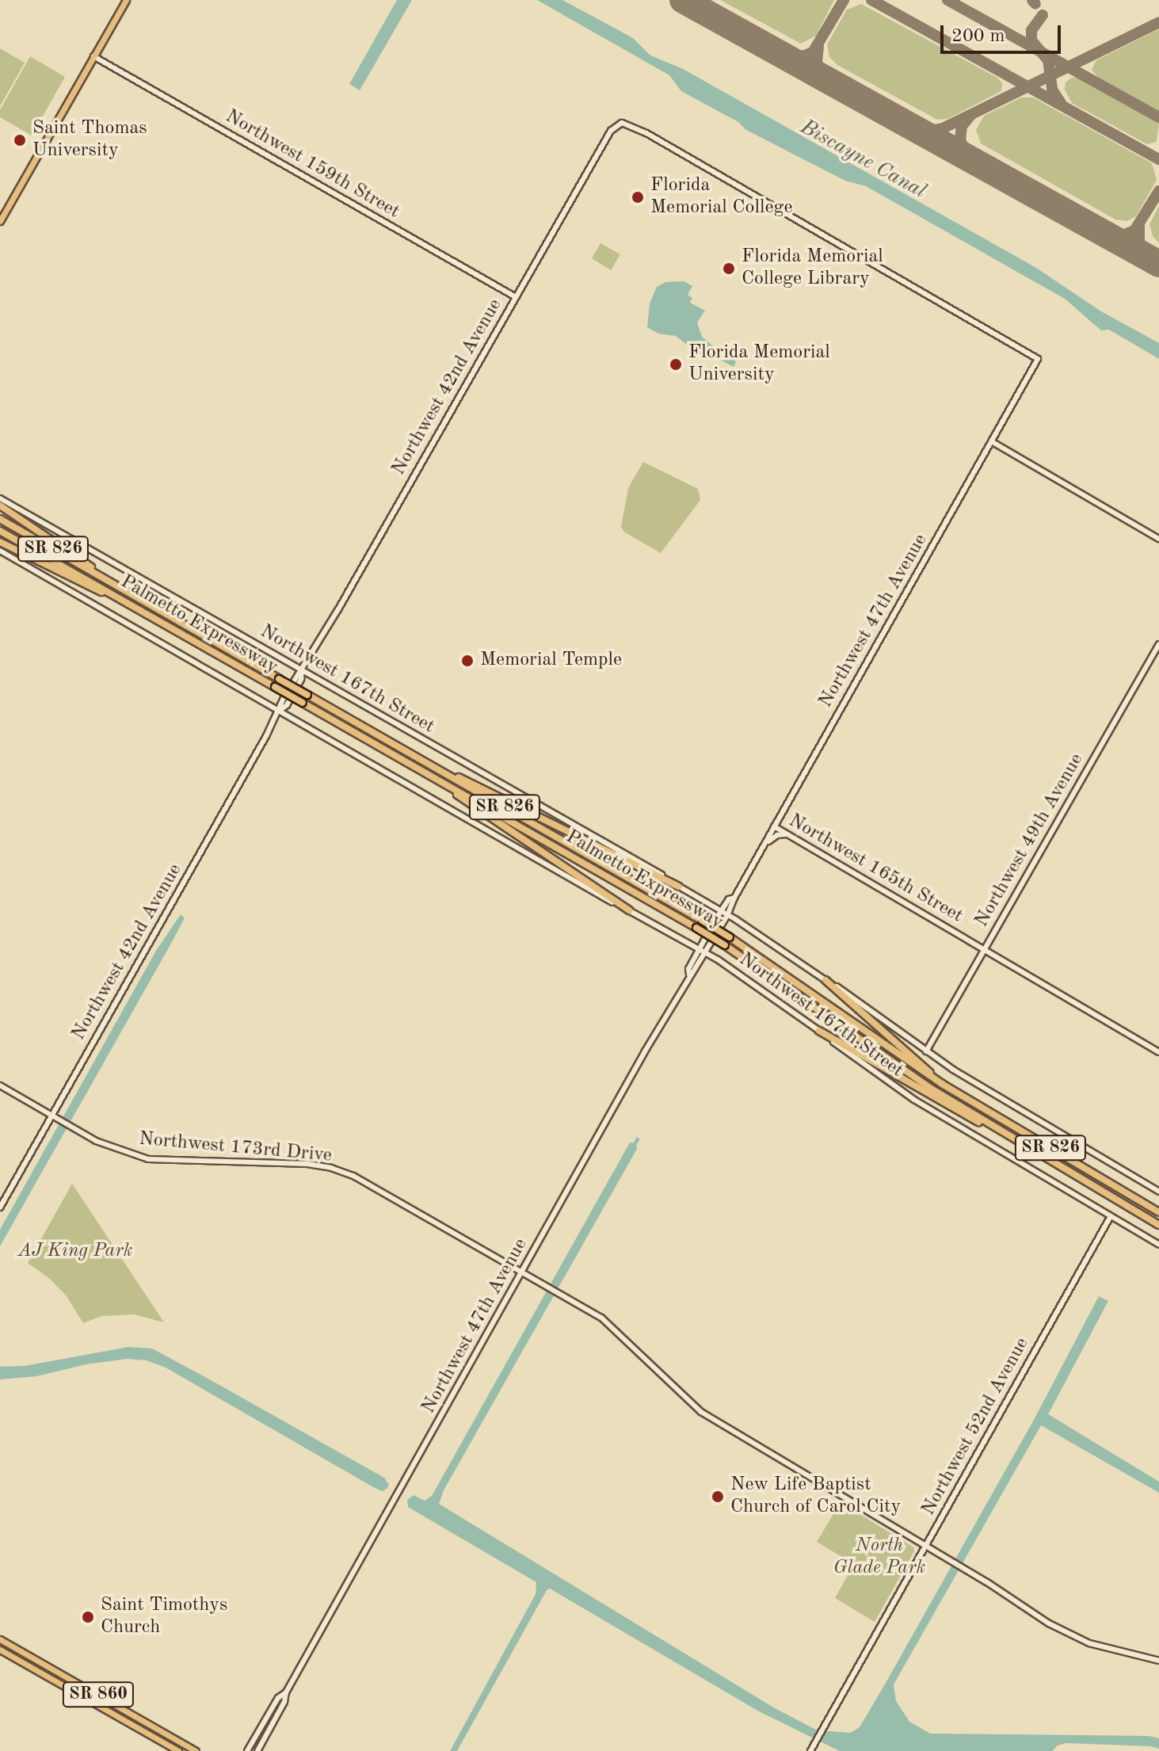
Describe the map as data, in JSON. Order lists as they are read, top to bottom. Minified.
{"streets":{"highway":["SR 826","Palmetto Expressway"],"main road":["SR 860"],"street":["Northwest 159th Street","Northwest 42nd Avenue","Northwest 47th Avenue","Northwest 167th Street","Northwest 49th Avenue","Northwest 165th Street","Northwest 173rd Drive","Northwest 52nd Avenue"]},"crossings":[["Northwest 159th Street","Northwest 42nd Avenue"],["Northwest 42nd Avenue","Northwest 47th Avenue"],["Northwest 42nd Avenue","Northwest 167th Street"],["Northwest 42nd Avenue","Northwest 173rd Drive"],["Northwest 47th Avenue","Northwest 167th Street"],["Northwest 47th Avenue","Northwest 165th Street"],["Northwest 47th Avenue","Northwest 173rd Drive"],["Northwest 167th Street","Northwest 49th Avenue"],["Northwest 167th Street","Northwest 52nd Avenue"],["Northwest 49th Avenue","Northwest 165th Street"],["Northwest 173rd Drive","Northwest 52nd Avenue"]],"water":["Biscayne Canal"],"parks":["AJ King Park","North Glade Park"],"places":["Saint Thomas University","Florida Memorial College","Florida Memorial College Library","Florida Memorial University","Memorial Temple","New Life Baptist Church of Carol City","Saint Timothys Church"],"scale_bar":"200 m"}
